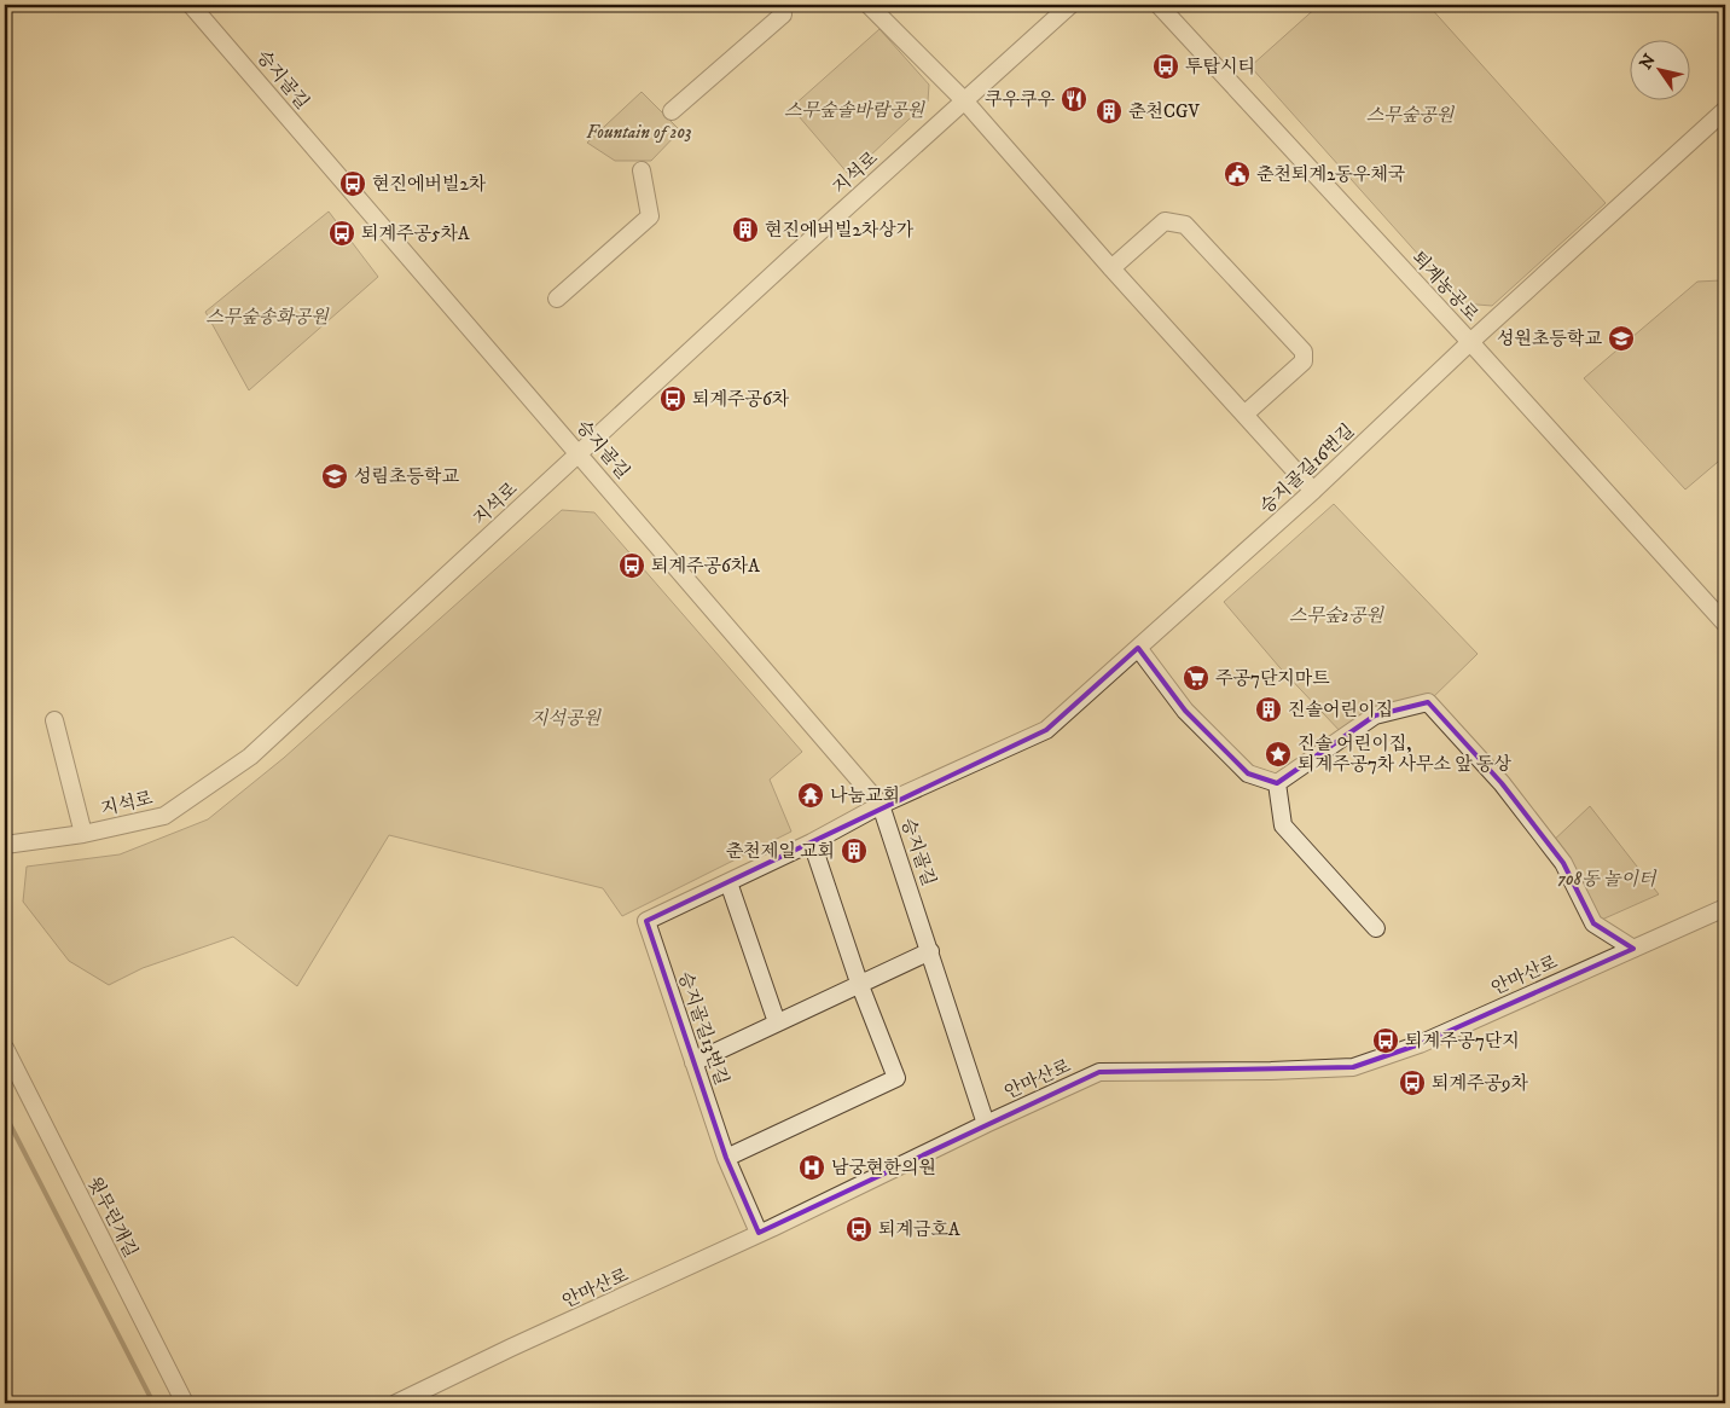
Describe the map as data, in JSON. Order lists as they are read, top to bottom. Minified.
{"streets":{"street":["승지골길","지석로","퇴계농공로","승지골길16번길","안마산로","승지골길13번길","윗무린개길"]},"crossings":[["승지골길","지석로"],["승지골길","승지골길16번길"],["승지골길","안마산로"],["승지골길","승지골길13번길"],["퇴계농공로","승지골길16번길"],["승지골길16번길","승지골길13번길"],["안마산로","승지골길13번길"]],"parks":["스무숲솔바람공원","스무숲공원","Fountain of 203","스무숲송화공원","스무숲2공원","지석공원","708동 놀이터"],"places":{"bus stop":["투탑시티","현진에버빌2차","퇴계주공5차A","퇴계주공6차","퇴계주공6차A","퇴계주공7단지","퇴계주공9차","퇴계금호A"],"restaurant":["쿠우쿠우"],"building":["춘천CGV","현진에버빌2차상가","진솔어린이집","춘천제일 교회"],"public building":["춘천퇴계2동우체국"],"school or university":["성원초등학교","성림초등학교"],"supermarket":["주공7단지마트"],"place":["진솔 어린이집, 퇴계주공7차 사무소 앞 동상"],"temple":["나눔교회"],"hospital":["남궁현한의원"]},"north":"top left"}
